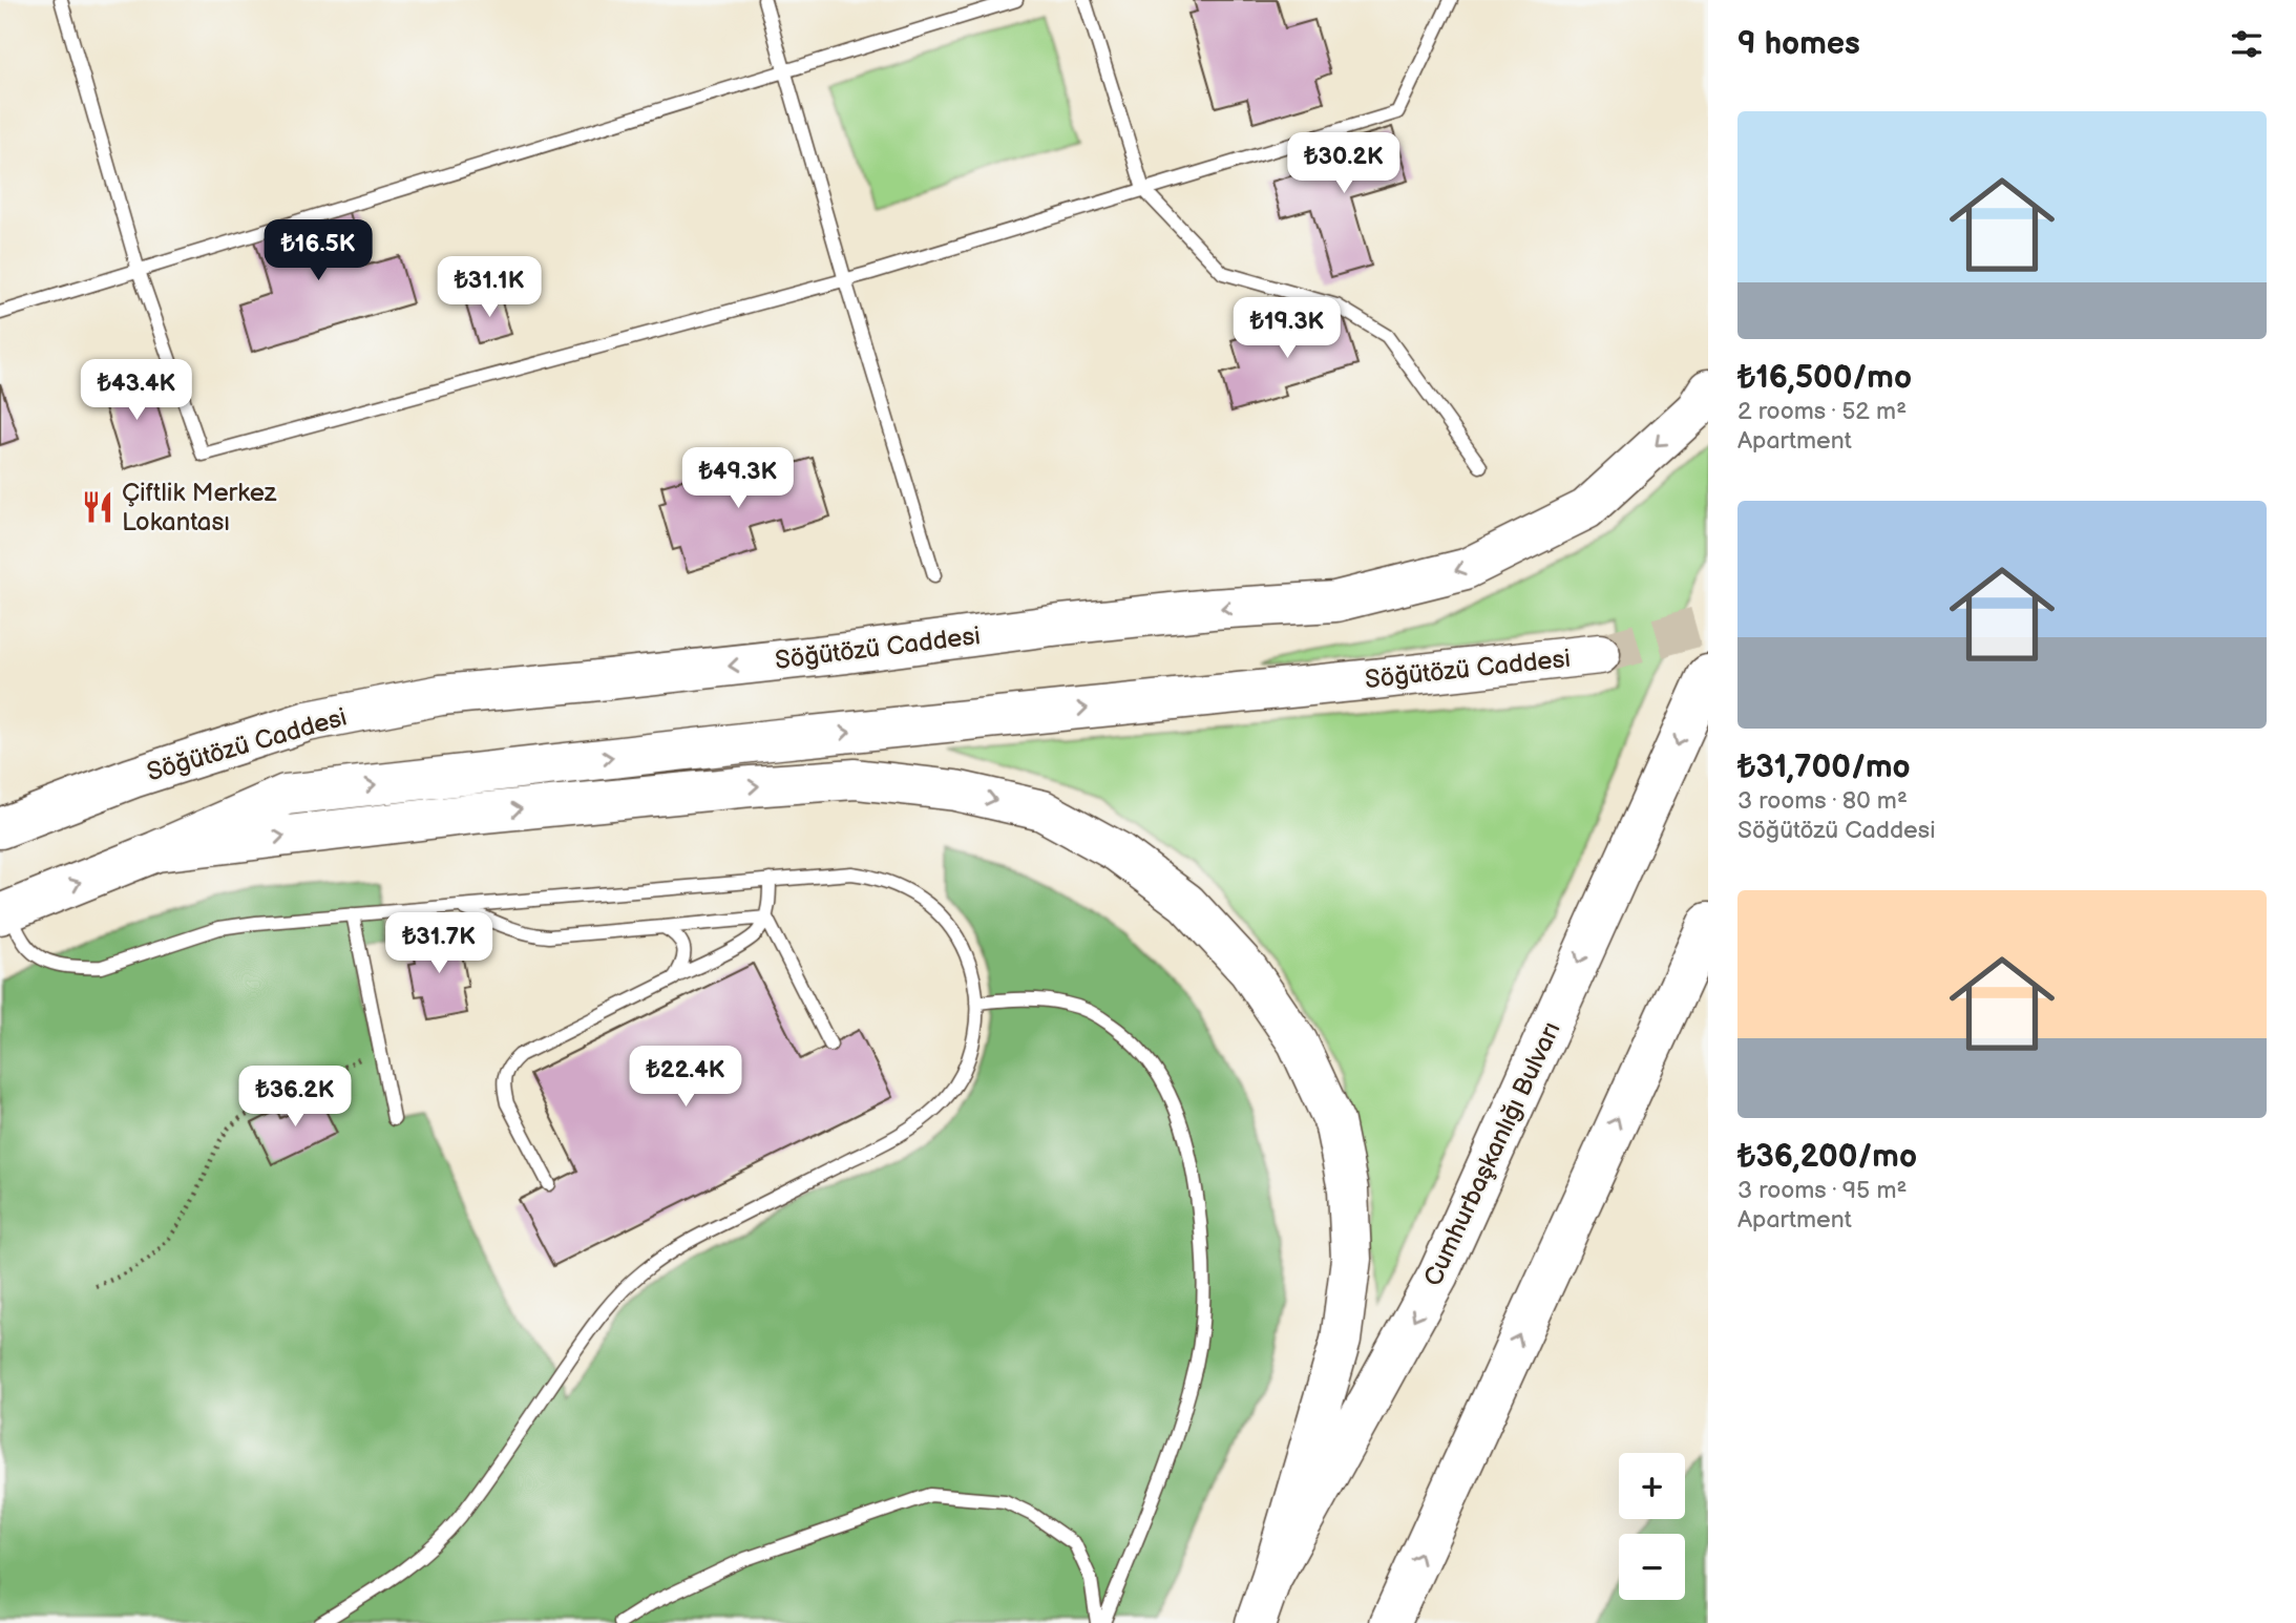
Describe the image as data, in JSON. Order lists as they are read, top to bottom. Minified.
{"streets":{"main road":["Söğütözü Caddesi","Cumhurbaşkanlığı Bulvarı"]},"places":{"restaurant":["Çiftlik Merkez Lokantası"]},"page":{"heading":"9 homes","list":[{"name":"₺16,500/mo","note":"2 rooms · 52 m² · Apartment"},{"name":"₺31,700/mo","note":"3 rooms · 80 m² · Söğütözü Caddesi"},{"name":"₺36,200/mo","note":"3 rooms · 95 m² · Apartment"}],"price":["₺30.2K","₺16.5K","₺31.1K","₺19.3K","₺43.4K","₺49.3K","₺31.7K","₺22.4K","₺36.2K"],"map_buttons":["+","−"]}}
